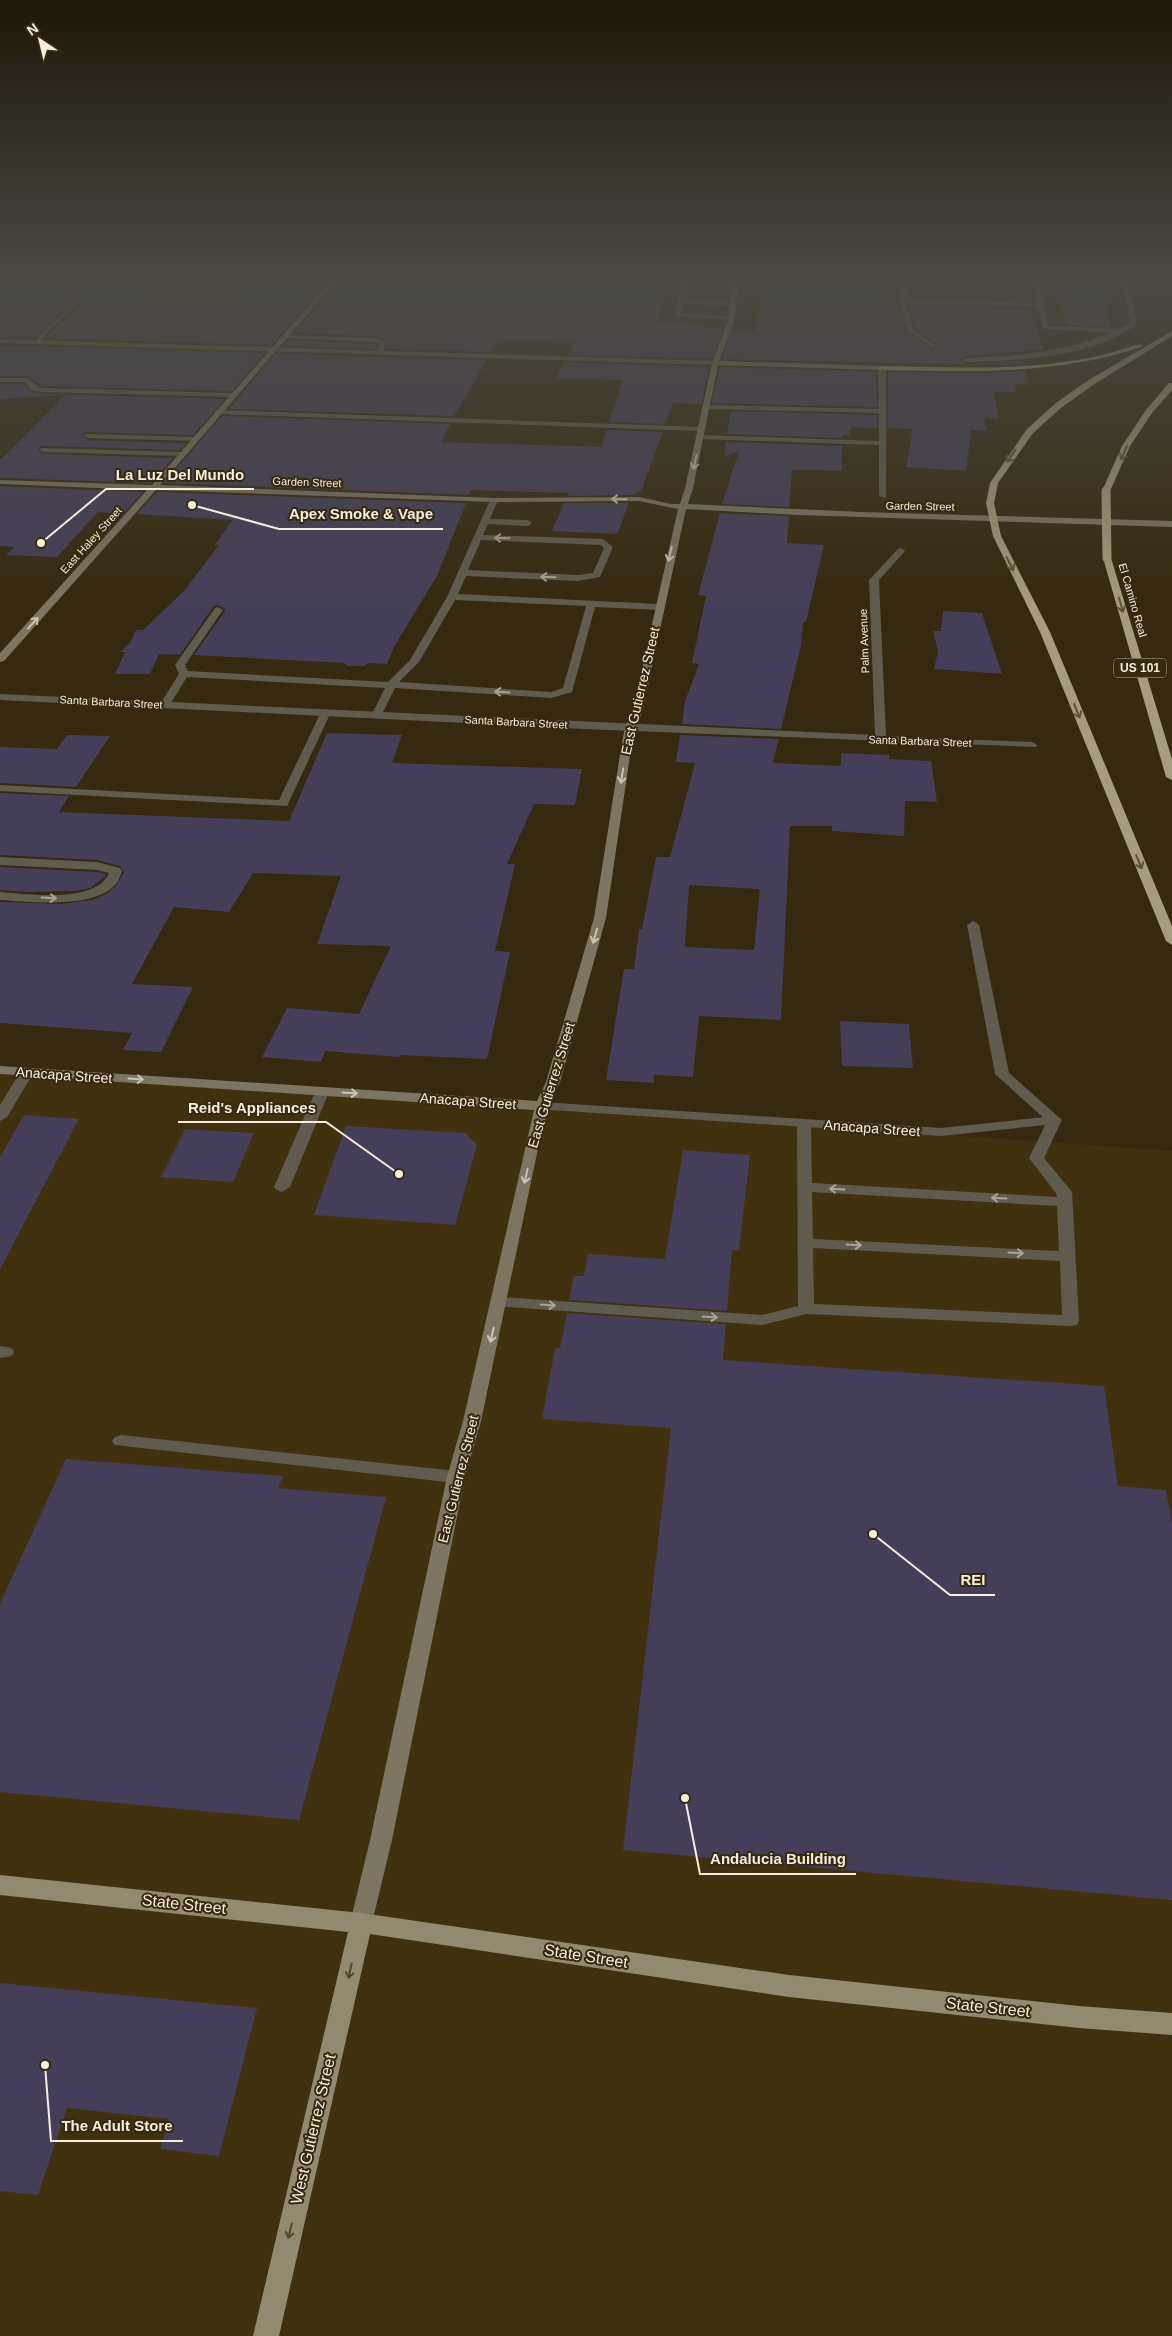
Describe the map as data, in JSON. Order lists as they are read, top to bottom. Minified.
{"streets":{"highway":["El Camino Real","US 101"],"main road":["Garden Street","East Haley Street","East Gutierrez Street","Anacapa Street","State Street","West Gutierrez Street"],"street":["Palm Avenue","Santa Barbara Street"]},"crossings":[["Garden Street","East Haley Street"],["Garden Street","East Gutierrez Street"],["Palm Avenue","Santa Barbara Street"],["East Gutierrez Street","Santa Barbara Street"],["East Gutierrez Street","Anacapa Street"],["East Gutierrez Street","State Street"],["East Gutierrez Street","West Gutierrez Street"],["State Street","West Gutierrez Street"]],"one_way":["East Haley Street","East Gutierrez Street","Anacapa Street","West Gutierrez Street"],"places":["Apex Smoke & Vape","La Luz Del Mundo","Reid's Appliances","REI","Andalucia Building","The Adult Store"],"north":"top left"}
